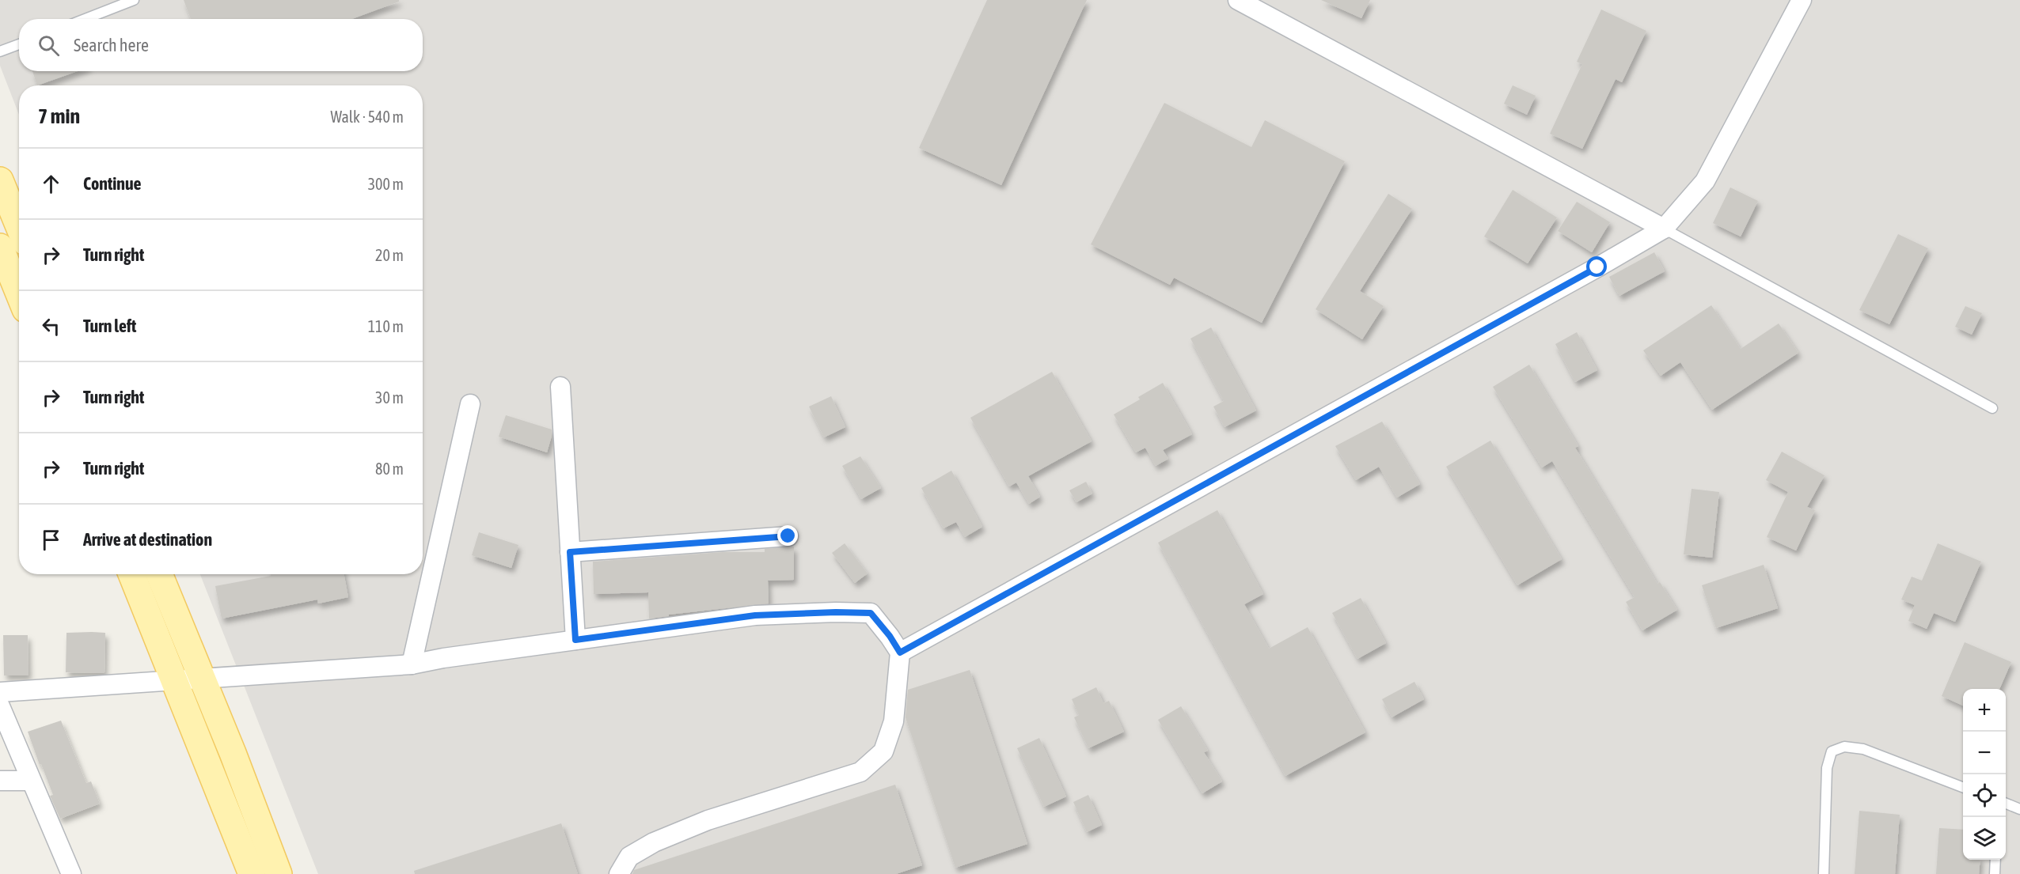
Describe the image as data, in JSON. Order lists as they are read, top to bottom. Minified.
{"page":{"search":"Search here","heading":["7 min","Walk · 540 m"],"list":[["Continue","300 m"],["Turn right","20 m"],["Turn left","110 m"],["Turn right","30 m"],["Turn right","80 m"],"Arrive at destination"],"map_buttons":["+","−"]}}
